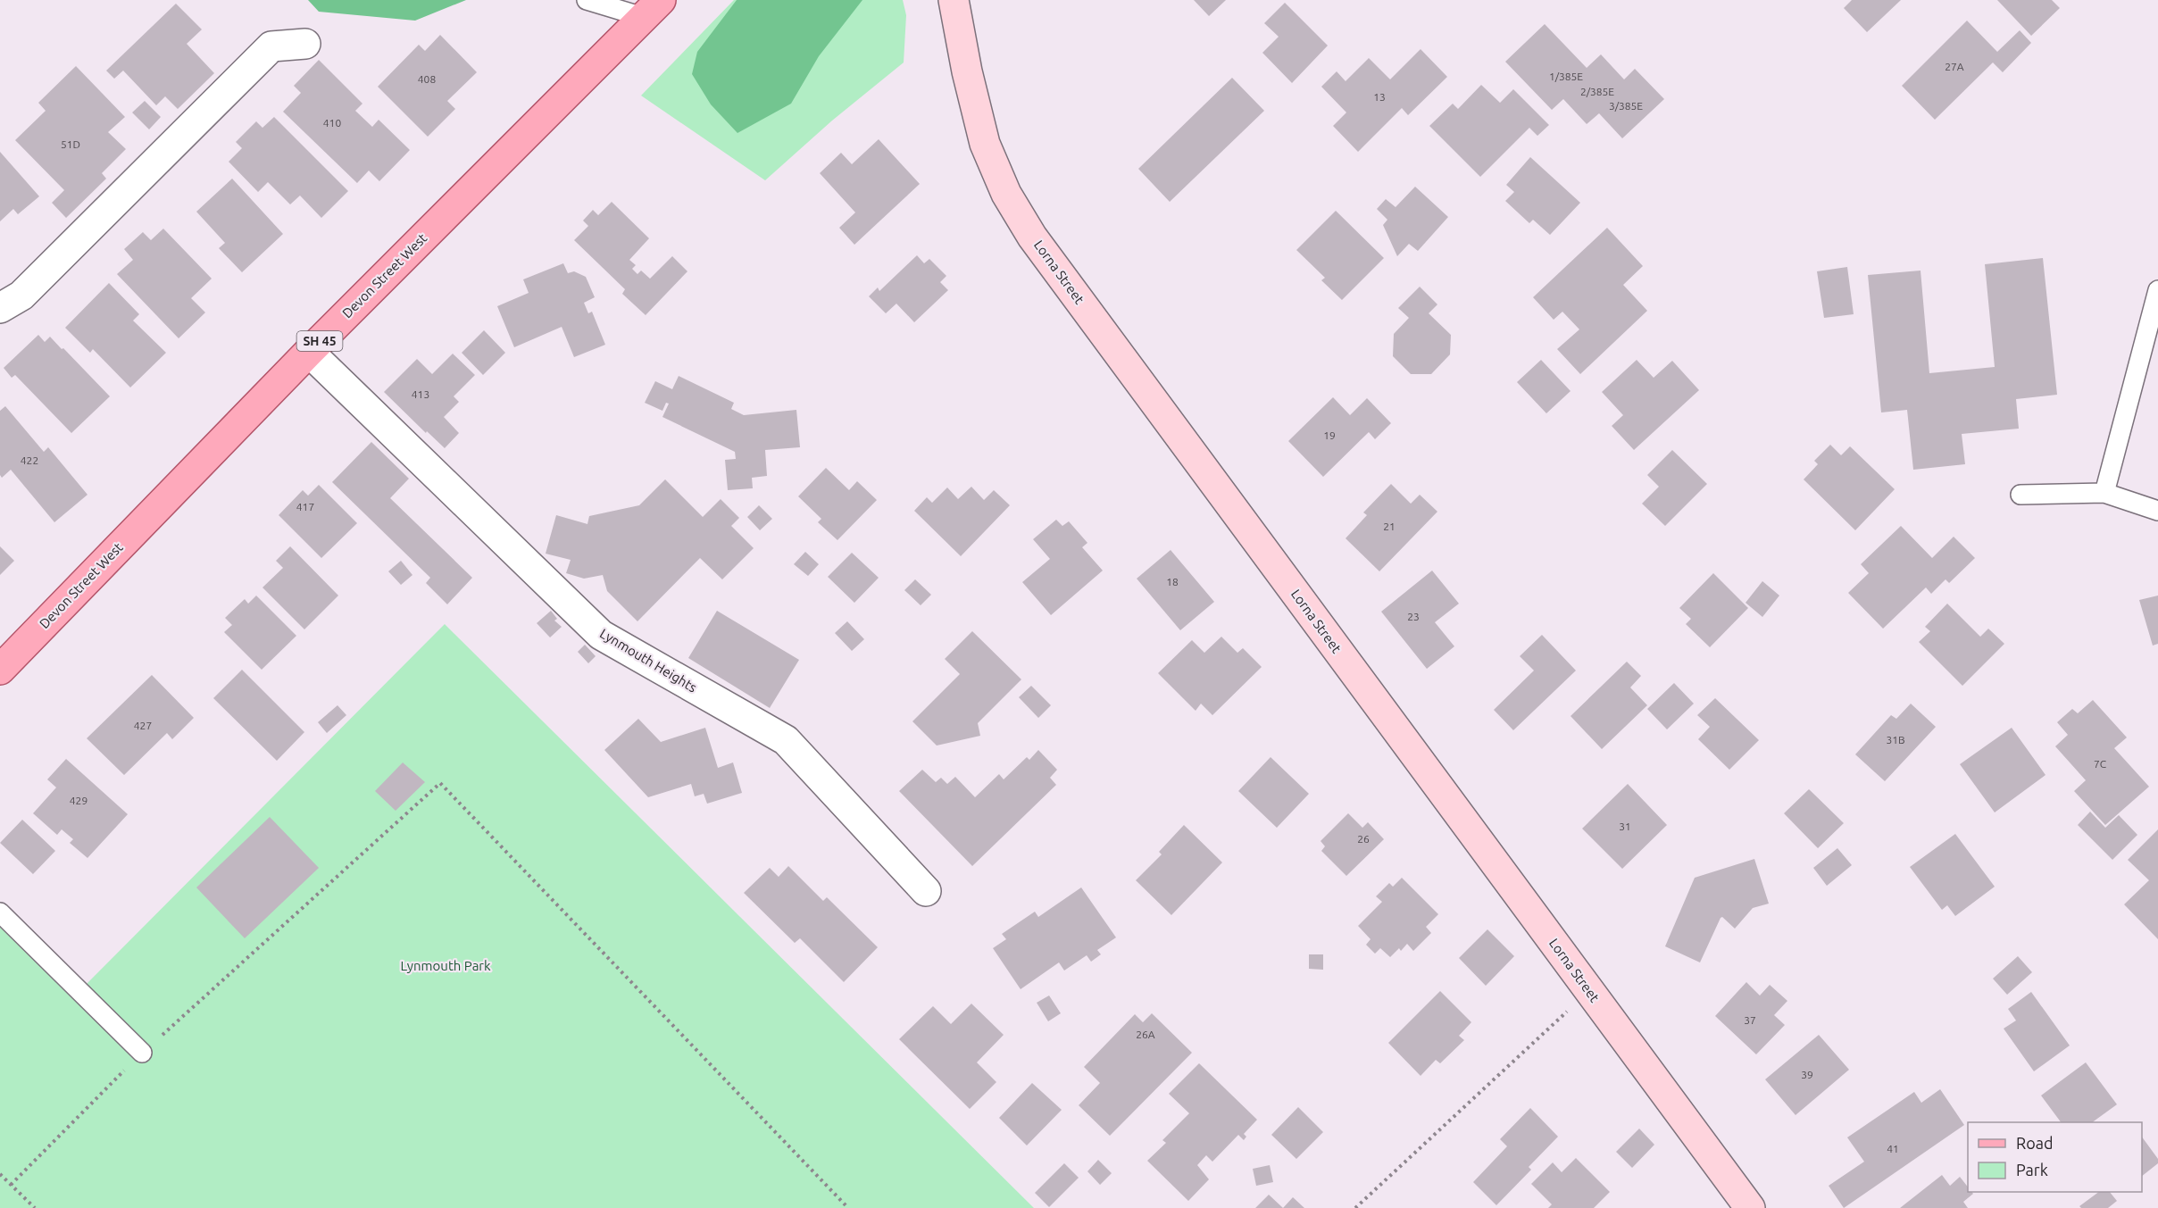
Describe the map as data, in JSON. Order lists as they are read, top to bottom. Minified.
{"streets":{"main road":["Devon Street West","SH 45"],"street":["Lorna Street","Lynmouth Heights"]},"crossings":[["Devon Street West","Lynmouth Heights"]],"parks":["Lynmouth Park"],"house_numbers":["27A","1/385E","408","2/385E","13","3/385E","410","51D","413","19","422","417","21","18","23","427","31B","7C","429","31","26","37","26A","39","41"],"legend":["Road","Park"]}
